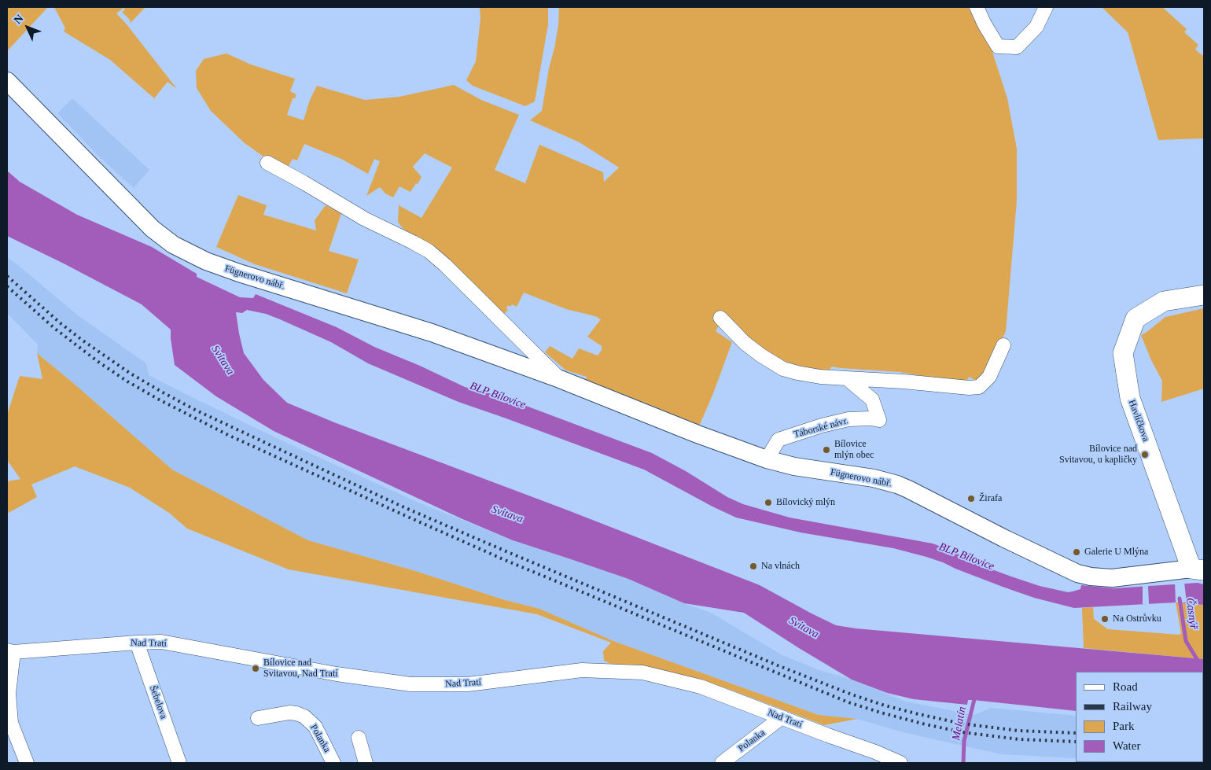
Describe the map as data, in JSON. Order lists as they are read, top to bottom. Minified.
{"streets":{"main road":["Havlíčkova"],"street":["Fügnerovo nábř.","Táborské návr.","Nad Tratí","Šebelova","Polanka"]},"crossings":[["Fügnerovo nábř.","Havlíčkova"],["Fügnerovo nábř.","Táborské návr."],["Nad Tratí","Šebelova"],["Nad Tratí","Polanka"]],"water":["Svitava","BLP Bílovice","Časnýř","Melatín"],"places":["Bílovice mlýn obec","Bílovice nad Svitavou, u kapličky","Žirafa","Bílovický mlýn","Galerie U Mlýna","Na vlnách","Na Ostrůvku","Bílovice nad Svitavou, Nad Tratí"],"legend":["Road","Railway","Park","Water"],"north":"top left"}
